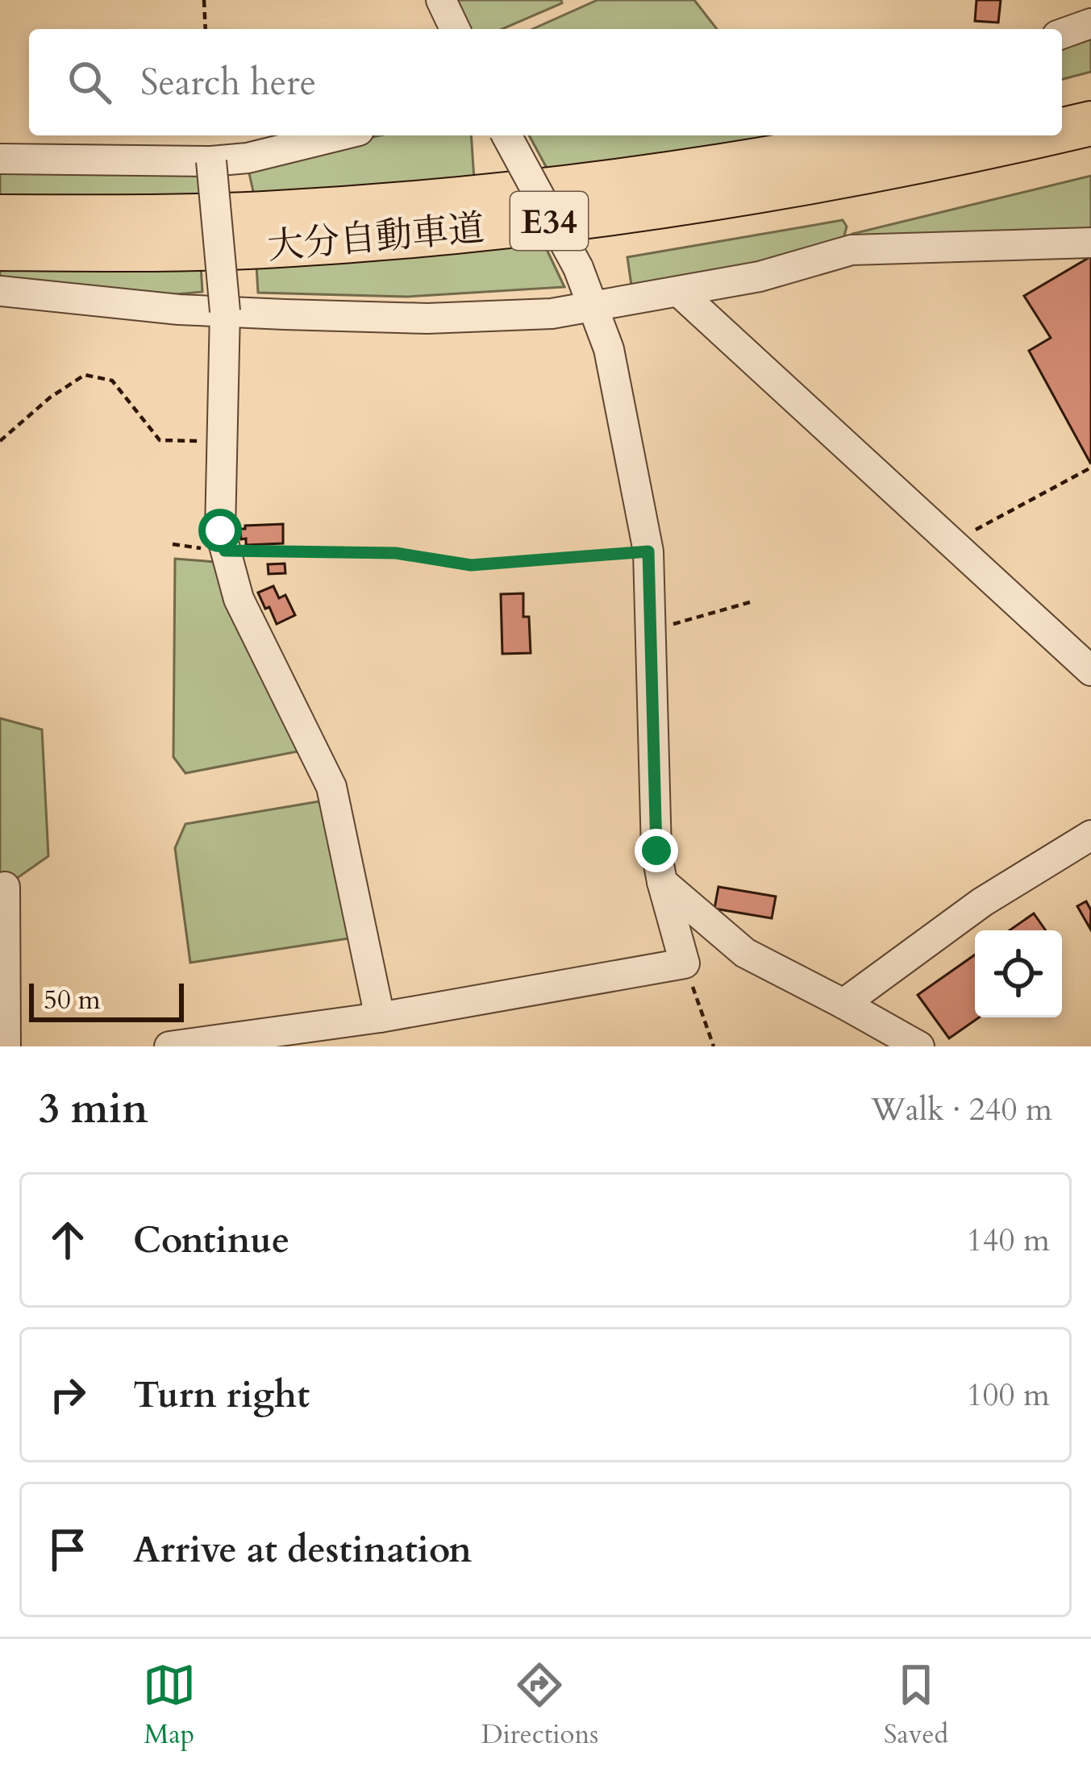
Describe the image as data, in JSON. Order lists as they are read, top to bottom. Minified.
{"streets":{"highway":["E34","大分自動車道"]},"scale_bar":"50 m","page":{"search":"Search here","scale":"50 m","heading":["3 min","Walk · 240 m"],"list":[["Continue","140 m"],["Turn right","100 m"],"Arrive at destination"],"nav":["Map","Directions","Saved"]}}
